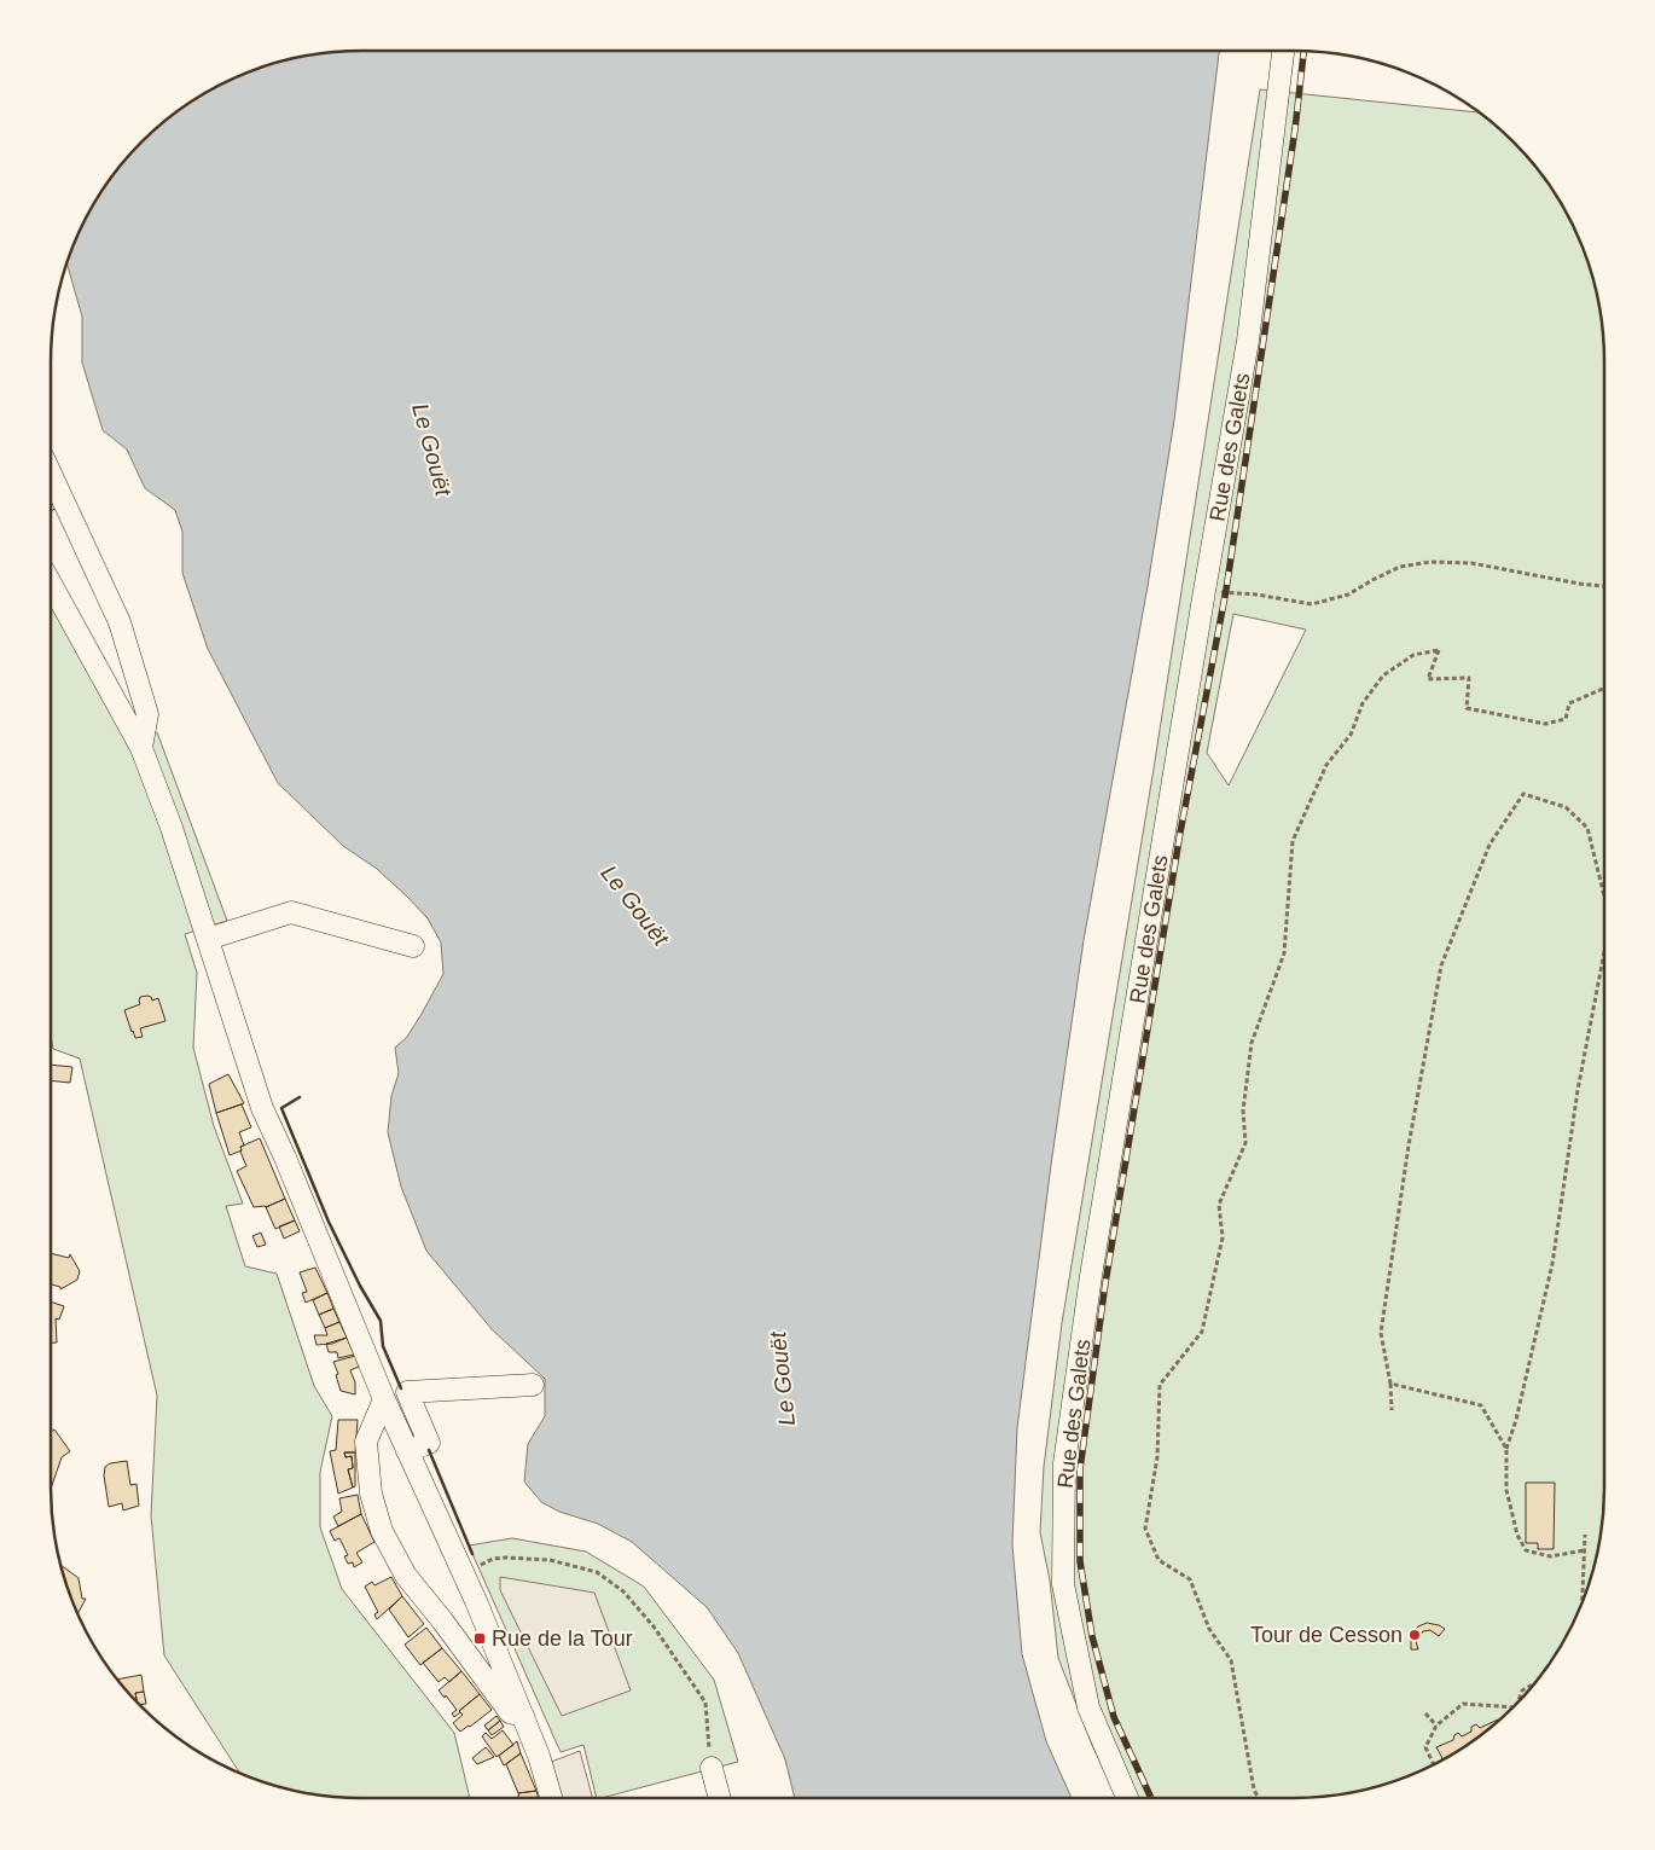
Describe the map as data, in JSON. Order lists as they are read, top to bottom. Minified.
{"streets":{"street":["Rue des Galets"]},"water":["Le Gouët"],"places":{"other":["Tour de Cesson"],"transit":["Rue de la Tour"]}}
